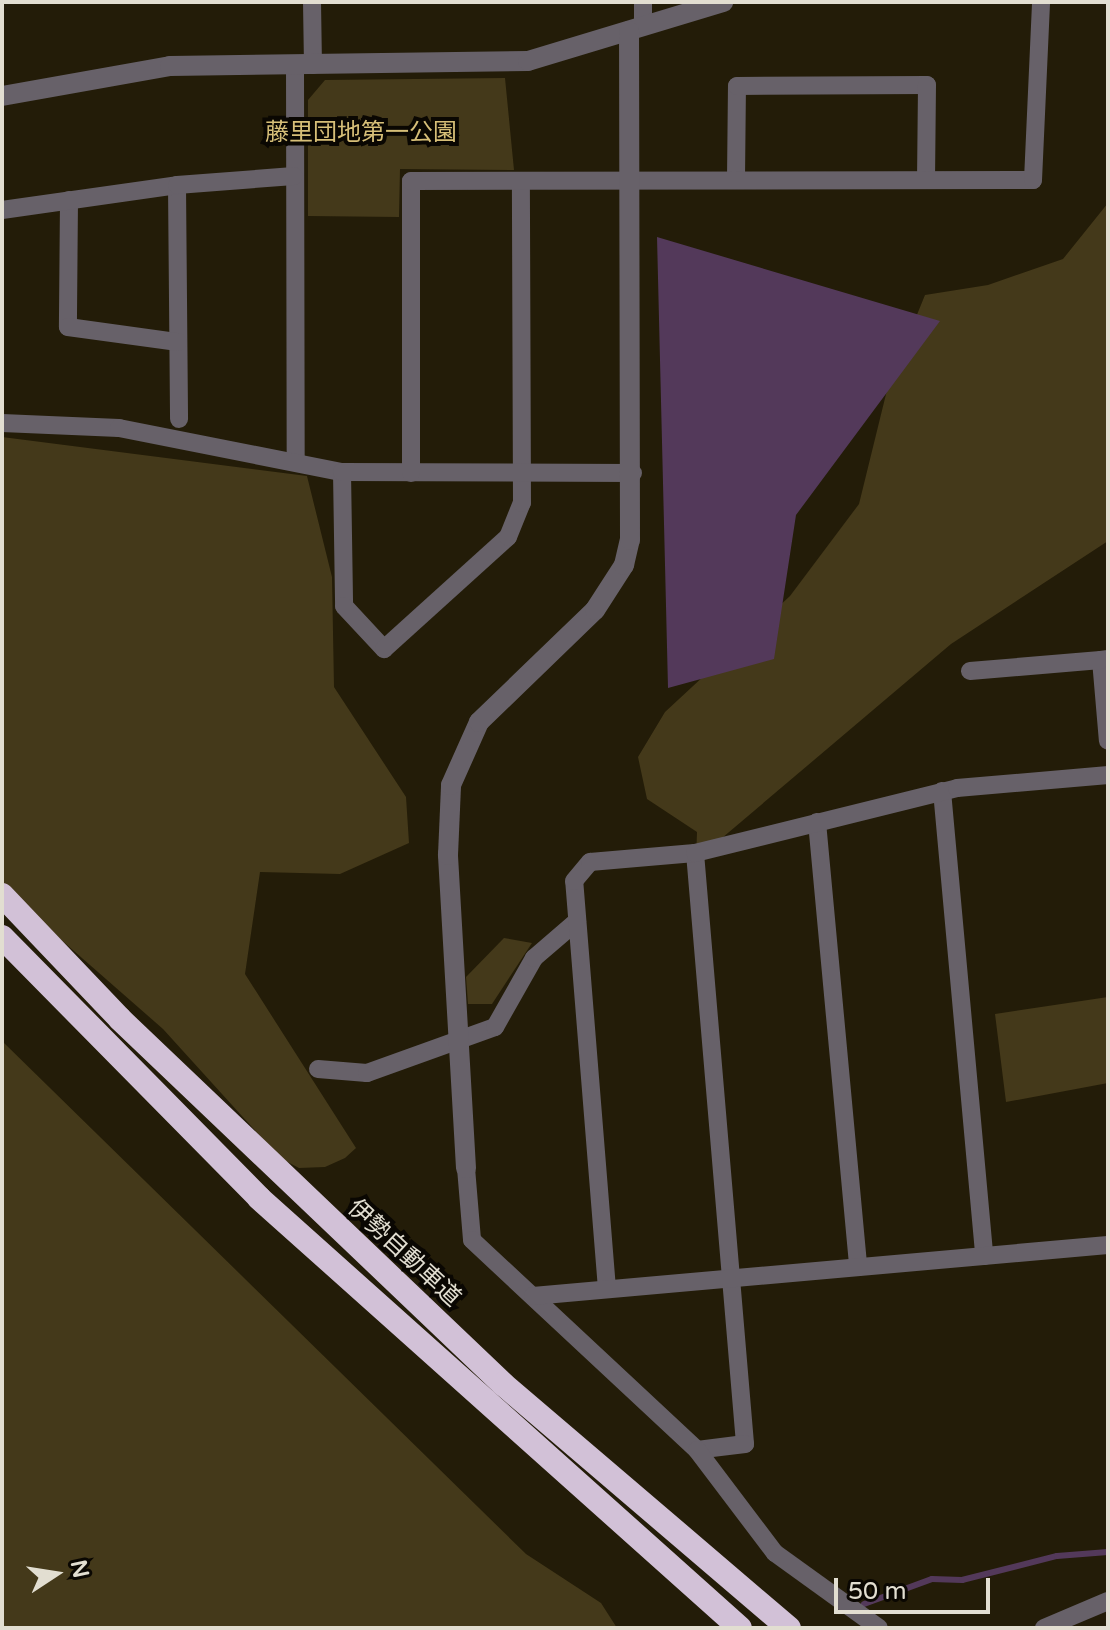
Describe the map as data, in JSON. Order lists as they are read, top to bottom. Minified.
{"streets":{"highway":["伊勢自動車道"]},"parks":["藤里団地第一公園"],"scale_bar":"50 m","north":"right"}
